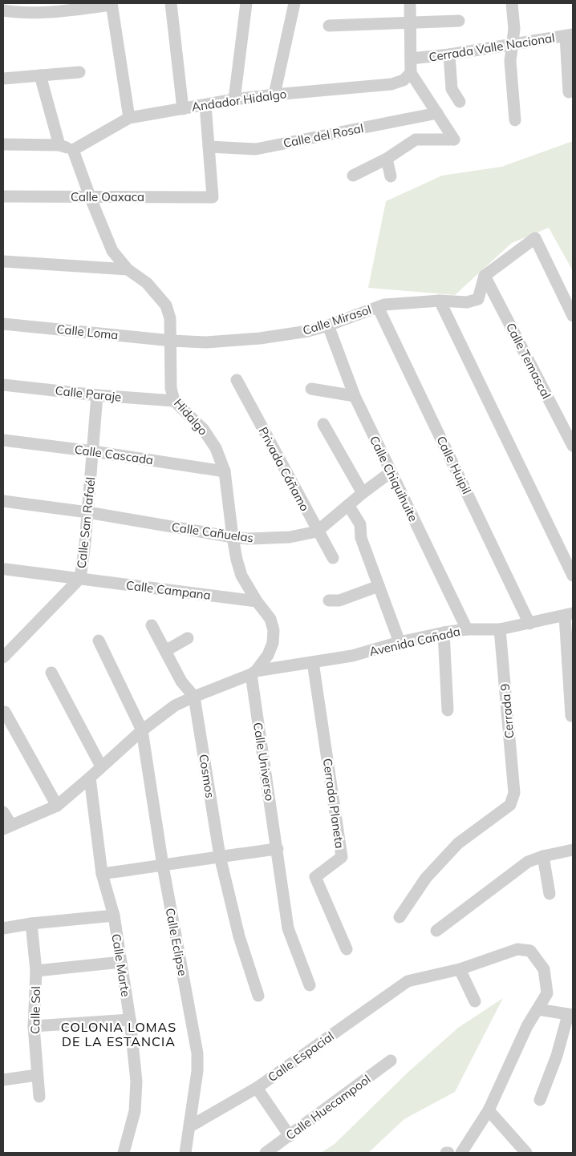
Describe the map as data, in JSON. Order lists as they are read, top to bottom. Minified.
{"streets":{"street":["Cerrada Valle Nacional","Andador Hidalgo","Calle del Rosal","Calle Oaxaca","Calle Mirasol","Calle Loma","Calle Temascal","Calle Paraje","Hidalgo","Calle Cascada","Calle Huipil","Privada Cáñamo","Calle Chiquihuite","Calle San Rafaél","Calle Cañuelas","Calle Campana","Avenida Cañada","Cerrada 9","Calle Universo","Cosmos","Cerrada Planeta","Calle Eclipse","Calle Marte","Calle Sol","Calle Espacial","Calle Huecampool"]},"crossings":[["Andador Hidalgo","Hidalgo"],["Calle del Rosal","Calle Oaxaca"],["Calle Oaxaca","Hidalgo"],["Calle Mirasol","Calle Loma"],["Calle Mirasol","Calle Temascal"],["Calle Mirasol","Hidalgo"],["Calle Mirasol","Calle Huipil"],["Calle Mirasol","Calle Chiquihuite"],["Calle Loma","Hidalgo"],["Calle Paraje","Hidalgo"],["Calle Paraje","Calle San Rafaél"],["Hidalgo","Calle Cascada"],["Hidalgo","Calle Cañuelas"],["Hidalgo","Calle Campana"],["Hidalgo","Avenida Cañada"],["Hidalgo","Calle Universo"],["Calle Cascada","Calle San Rafaél"],["Calle Huipil","Avenida Cañada"],["Privada Cáñamo","Calle Cañuelas"],["Calle Chiquihuite","Calle Cañuelas"],["Calle Chiquihuite","Avenida Cañada"],["Calle San Rafaél","Calle Cañuelas"],["Calle San Rafaél","Calle Campana"],["Avenida Cañada","Cerrada 9"],["Avenida Cañada","Calle Universo"],["Avenida Cañada","Cosmos"],["Avenida Cañada","Cerrada Planeta"],["Avenida Cañada","Calle Eclipse"],["Avenida Cañada","Calle Marte"],["Calle Eclipse","Calle Espacial"]],"districts":["COLONIA LOMAS DE LA ESTANCIA"]}
